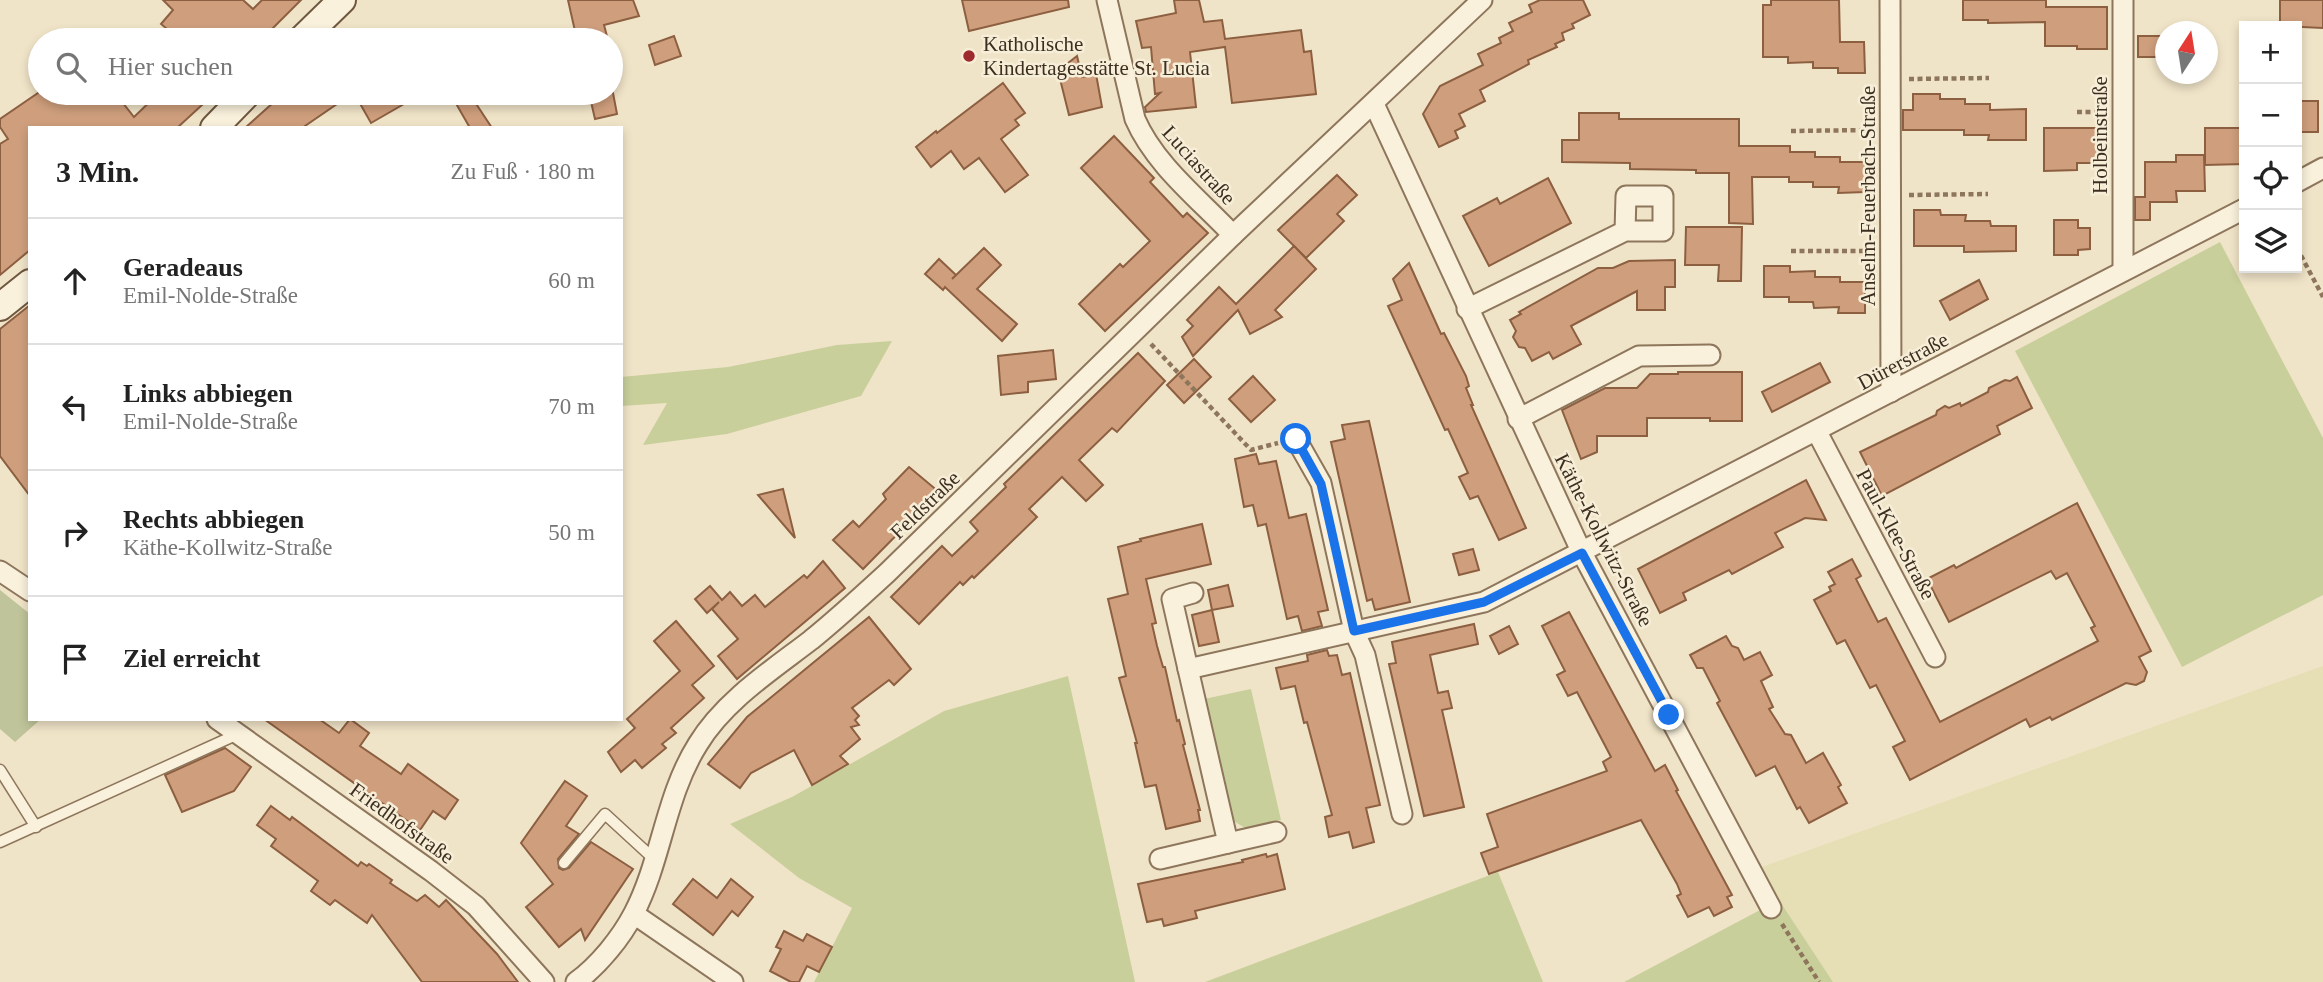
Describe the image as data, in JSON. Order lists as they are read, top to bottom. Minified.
{"streets":{"street":["Holbeinstraße","Luciastraße","Anselm-Feuerbach-Straße","Dürerstraße","Feldstraße","Paul-Klee-Straße","Käthe-Kollwitz-Straße","Friedhofstraße"]},"crossings":[["Holbeinstraße","Dürerstraße"],["Luciastraße","Feldstraße"],["Anselm-Feuerbach-Straße","Dürerstraße"],["Dürerstraße","Paul-Klee-Straße"],["Dürerstraße","Käthe-Kollwitz-Straße"],["Feldstraße","Käthe-Kollwitz-Straße"]],"places":["Katholische Kindertagesstätte St. Lucia"],"north":"top","page":{"map_buttons":["+","−"],"search":"Hier suchen","heading":["3 Min.","Zu Fuß · 180 m"],"list":[["Geradeaus","Emil-Nolde-Straße","60 m"],["Links abbiegen","Emil-Nolde-Straße","70 m"],["Rechts abbiegen","Käthe-Kollwitz-Straße","50 m"],"Ziel erreicht"]}}
